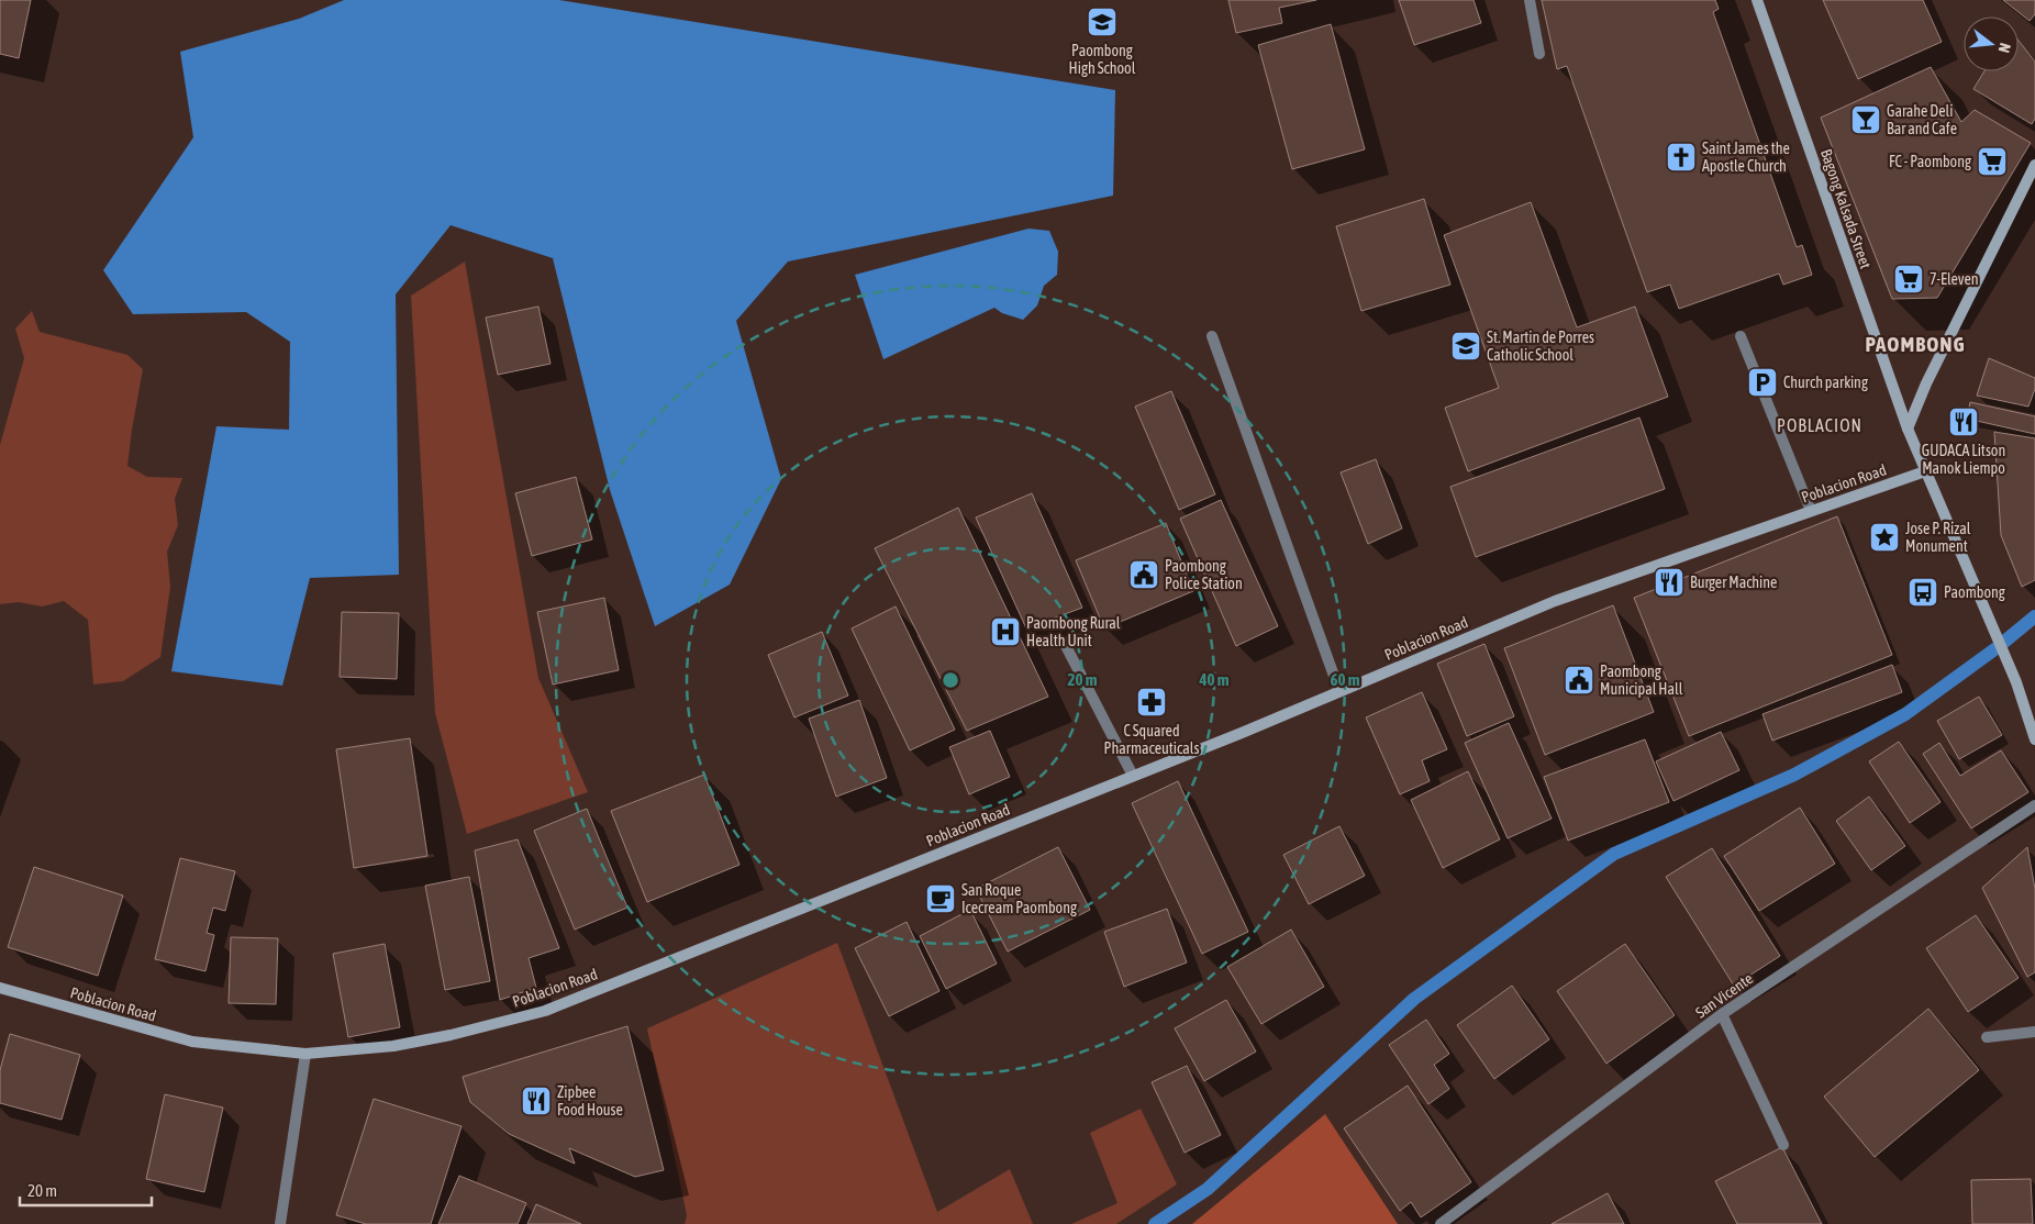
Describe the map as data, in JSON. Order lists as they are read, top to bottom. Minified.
{"streets":{"street":["Bagong Kalsada Street","Poblacion Road","San Vicente"]},"crossings":[["Bagong Kalsada Street","Poblacion Road"]],"districts":["PAOMBONG","POBLACION"],"places":{"school or university":["Paombong High School","St. Martin de Porres Catholic School"],"bar":["Garahe Deli Bar and Cafe"],"church":["Saint James the Apostle Church"],"supermarket":["FC - Paombong","7-Eleven"],"parking":["Church parking"],"restaurant":["GUDACA Litson Manok Liempo","Burger Machine","Zipbee Food House"],"place":["Jose P. Rizal Monument"],"public building":["Paombong Police Station","Paombong Municipal Hall"],"bus stop":["Paombong"],"hospital":["Paombong Rural Health Unit"],"pharmacy":["C Squared Pharmaceuticals"],"cafe":["San Roque Icecream Paombong"]},"scale_bar":"20 m","north":"right","rings":["20 m","40 m","60 m"]}
